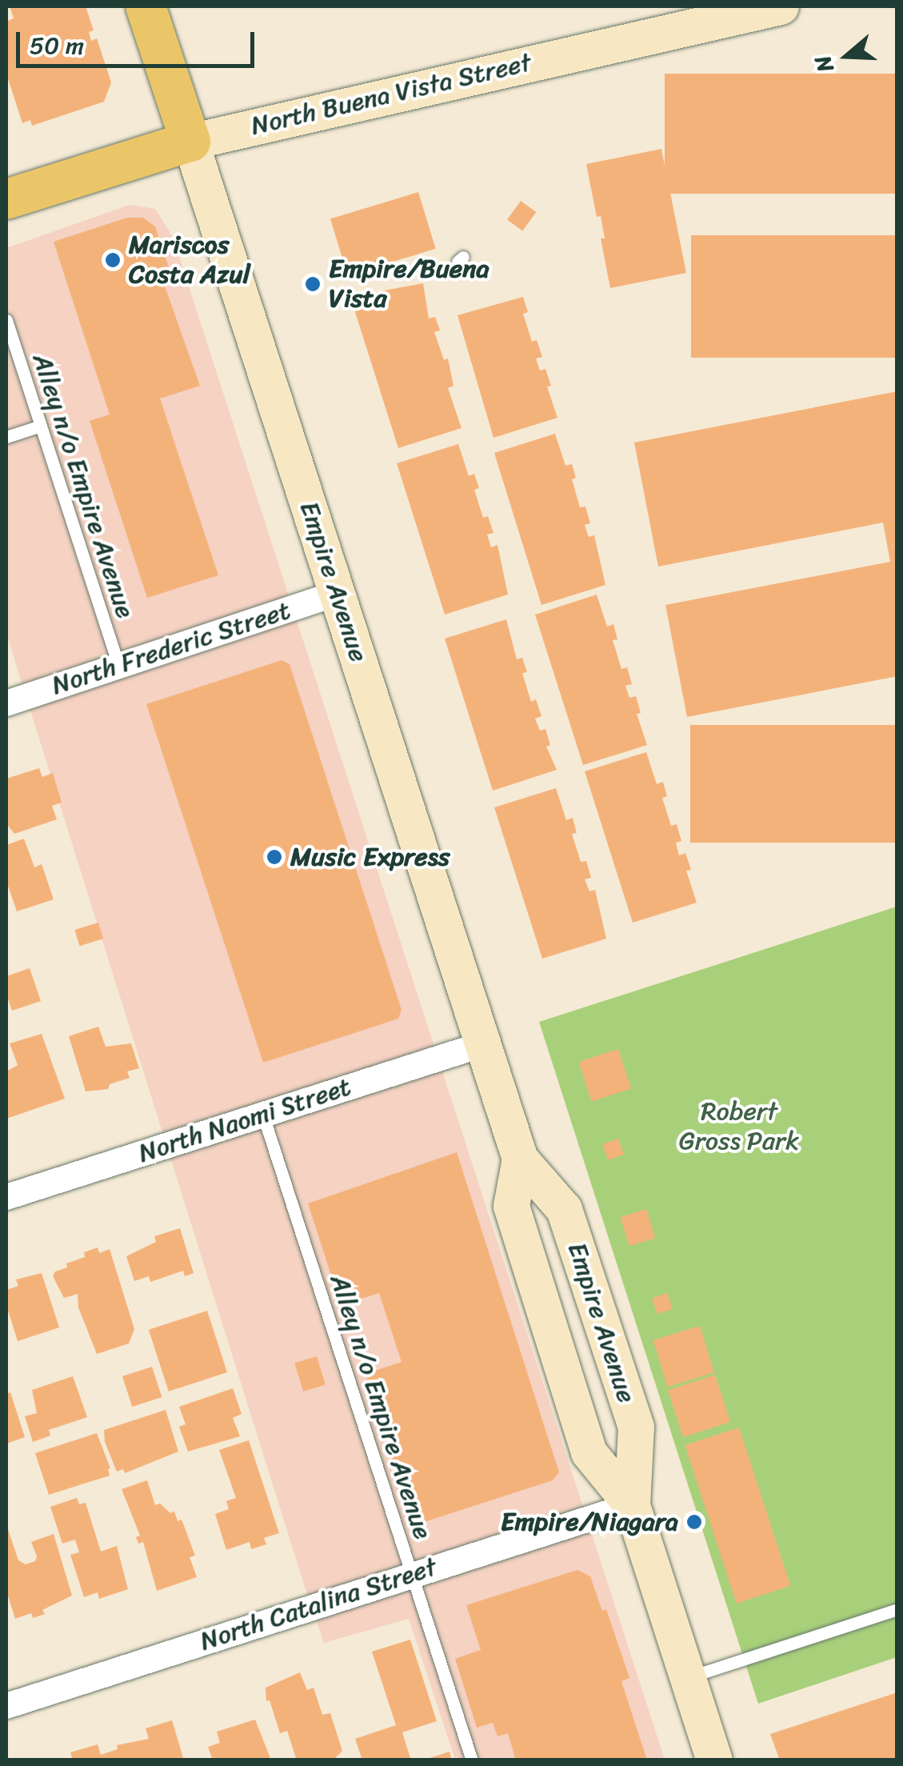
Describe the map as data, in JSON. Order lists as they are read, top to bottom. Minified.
{"streets":{"main road":["North Buena Vista Street","Empire Avenue"],"street":["North Frederic Street","North Naomi Street","North Catalina Street"],"lane":["Alley n/o Empire Avenue"]},"crossings":[["North Buena Vista Street","Empire Avenue"],["Alley n/o Empire Avenue","North Frederic Street"],["Alley n/o Empire Avenue","North Naomi Street"],["Alley n/o Empire Avenue","North Catalina Street"],["Empire Avenue","North Frederic Street"],["Empire Avenue","North Naomi Street"],["Empire Avenue","North Catalina Street"]],"parks":["Robert Gross Park"],"places":["Mariscos Costa Azul","Empire/Buena Vista","Music Express","Empire/Niagara"],"scale_bar":"50 m","north":"left"}
